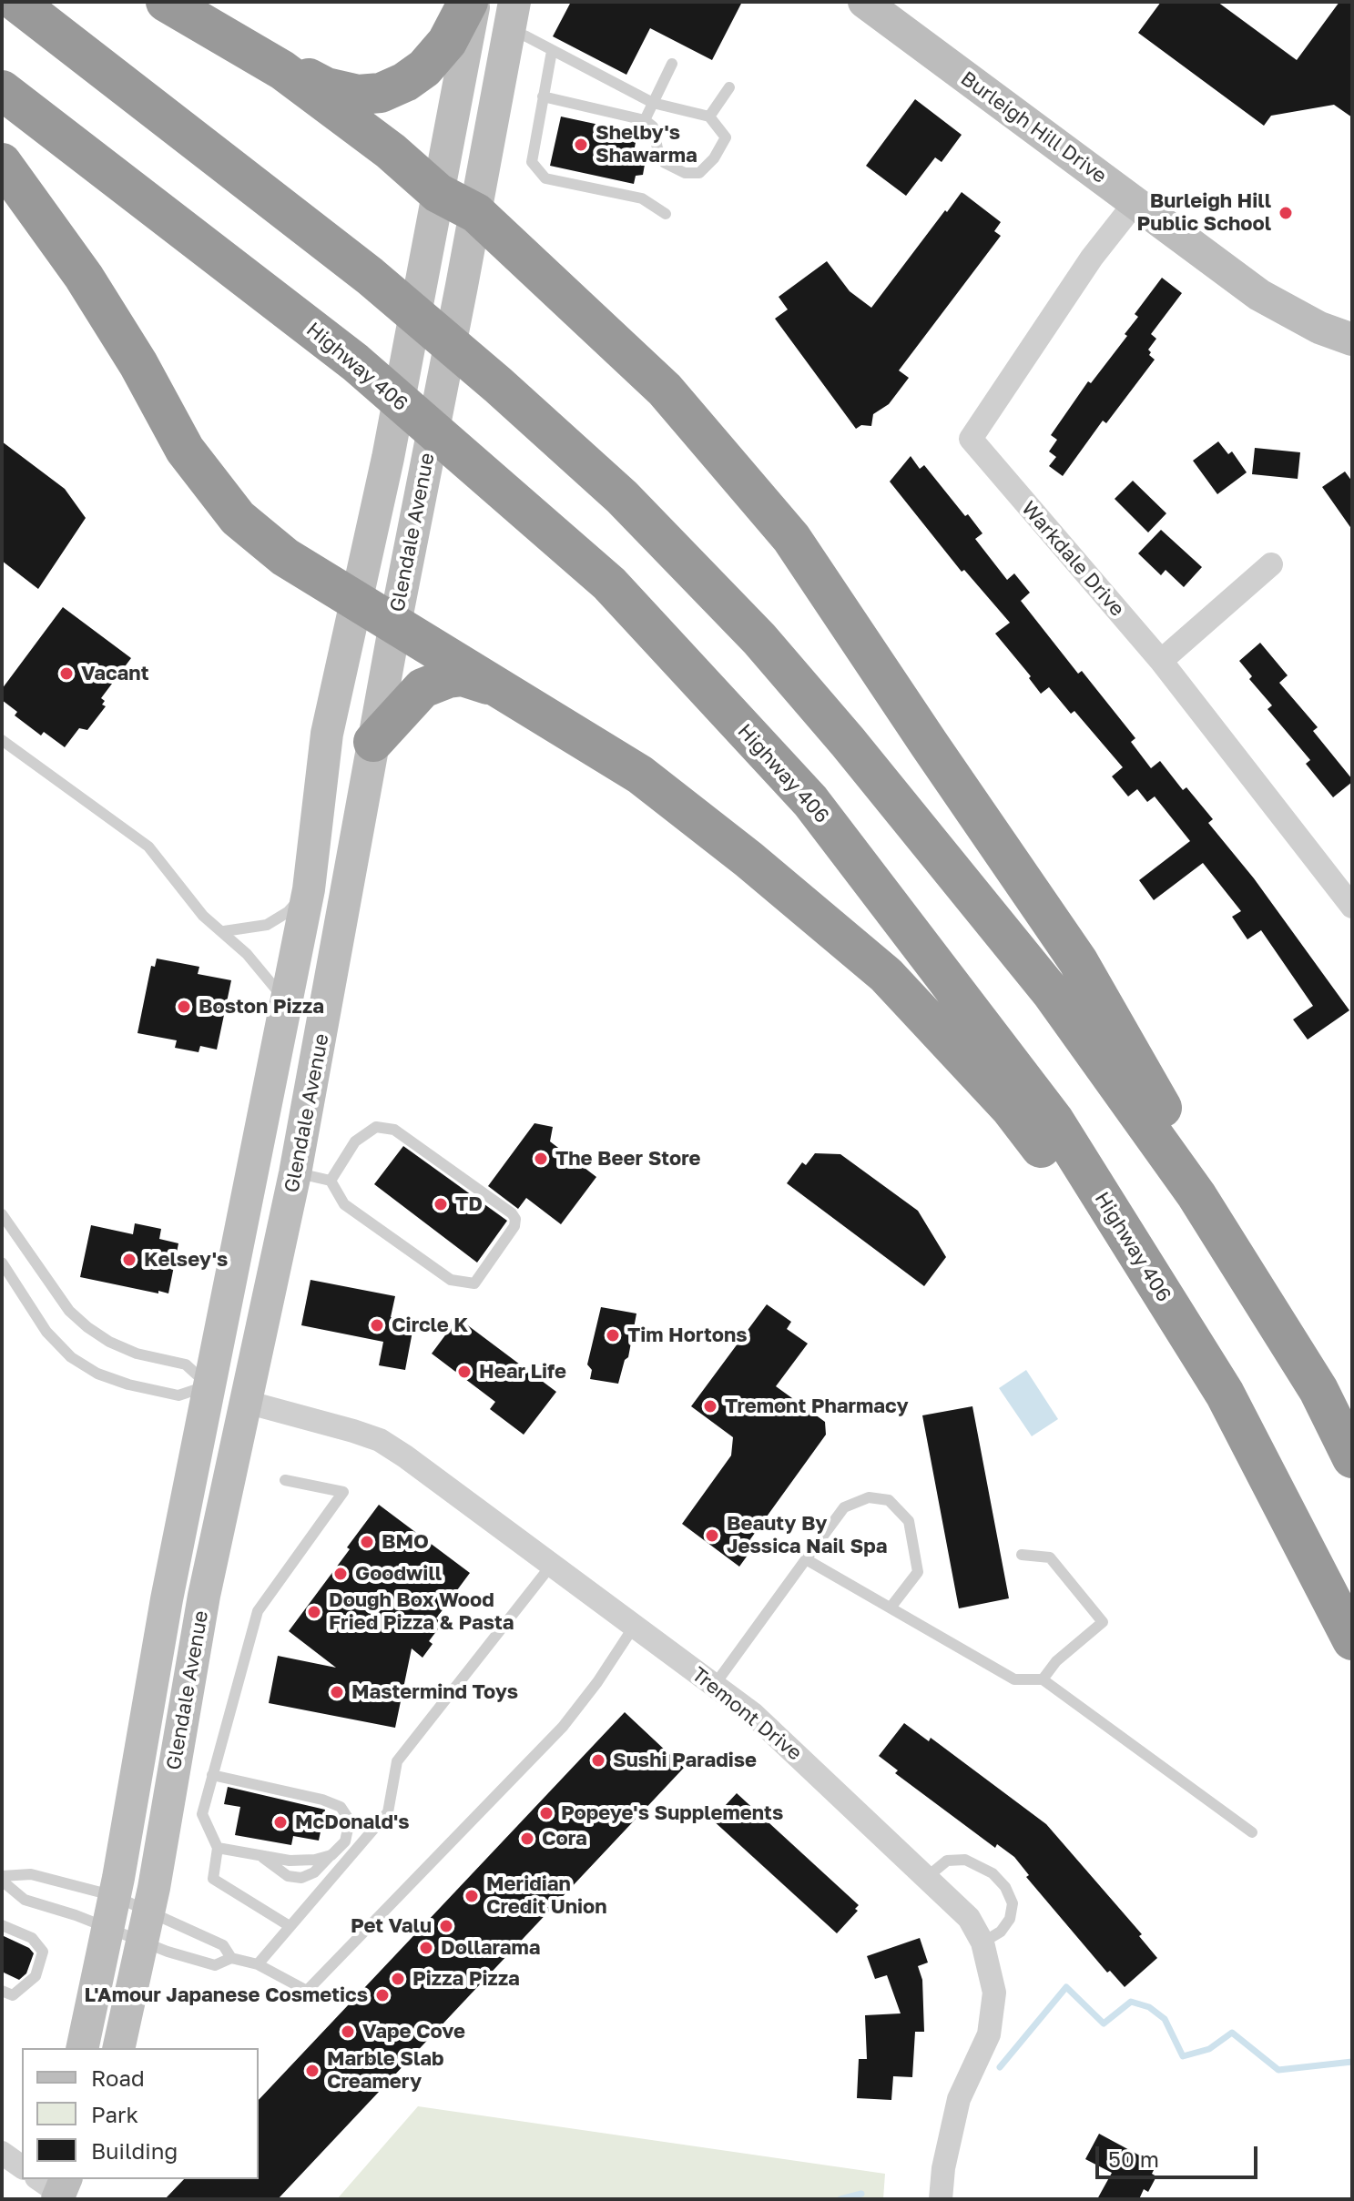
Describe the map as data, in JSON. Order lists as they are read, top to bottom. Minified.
{"streets":{"highway":["Highway 406"],"main road":["Burleigh Hill Drive","Glendale Avenue"],"street":["Warkdale Drive","Tremont Drive"]},"crossings":[["Burleigh Hill Drive","Warkdale Drive"],["Glendale Avenue","Tremont Drive"]],"places":["Shelby's Shawarma","Burleigh Hill Public School","Vacant","Boston Pizza","The Beer Store","TD","Kelsey's","Circle K","Tim Hortons","Hear Life","Tremont Pharmacy","Beauty By Jessica Nail Spa","BMO","Goodwill","Dough Box Wood Fried Pizza & Pasta","Mastermind Toys","Sushi Paradise","Popeye's Supplements","McDonald's","Cora","Meridian Credit Union","Pet Valu","Dollarama","Pizza Pizza","L'Amour Japanese Cosmetics","Vape Cove","Marble Slab Creamery"],"legend":["Road","Park","Building"],"scale_bar":"50 m"}
